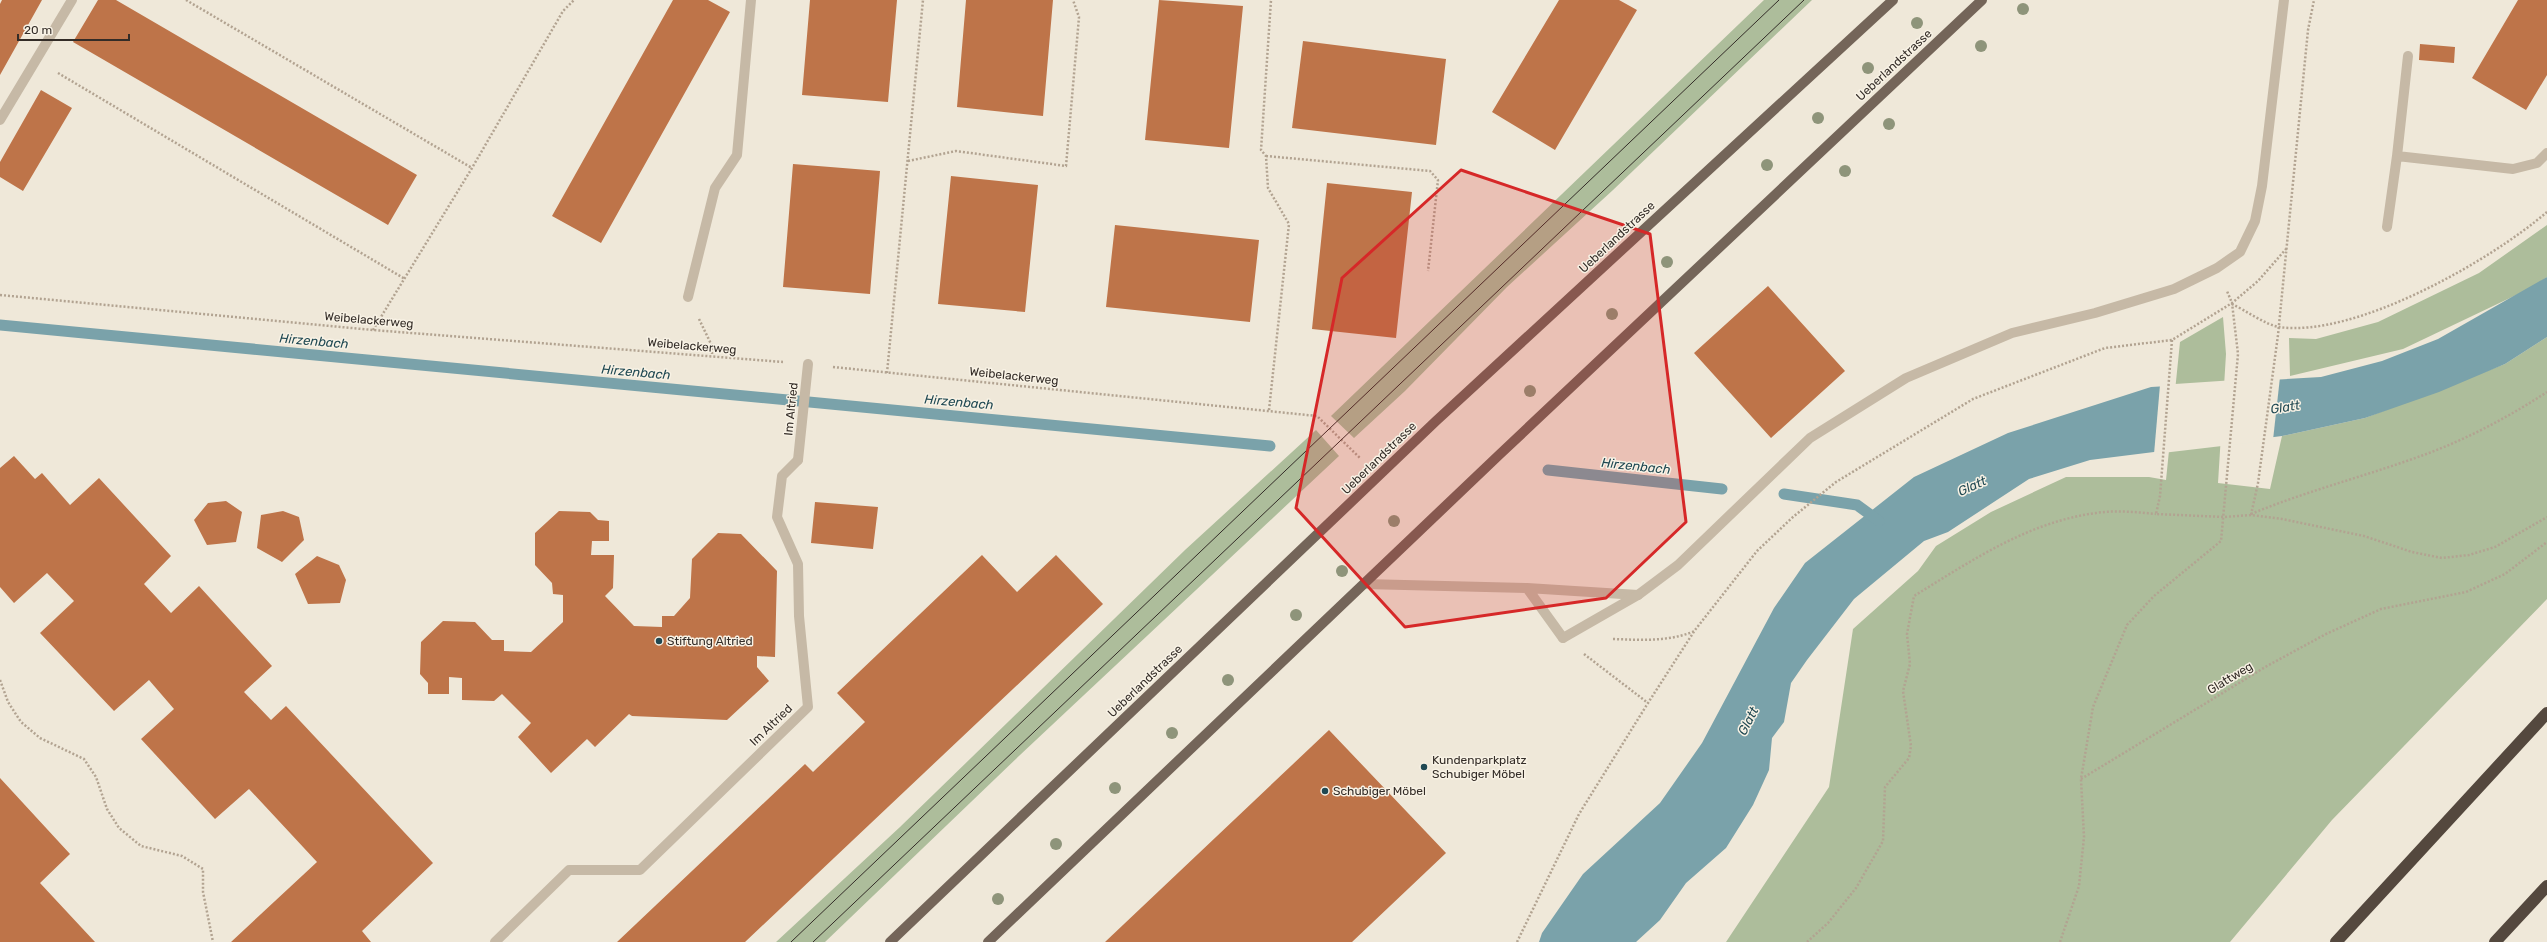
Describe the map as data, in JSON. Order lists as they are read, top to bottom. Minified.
{"streets":{"main road":["Ueberlandstrasse"],"street":["Im Altried"],"path":["Weibelackerweg","Glattweg"]},"crossings":[["Weibelackerweg","Im Altried"]],"water":["Hirzenbach","Glatt"],"places":["Stiftung Altried","Kundenparkplatz Schubiger Möbel","Schubiger Möbel"],"scale_bar":"20 m"}
